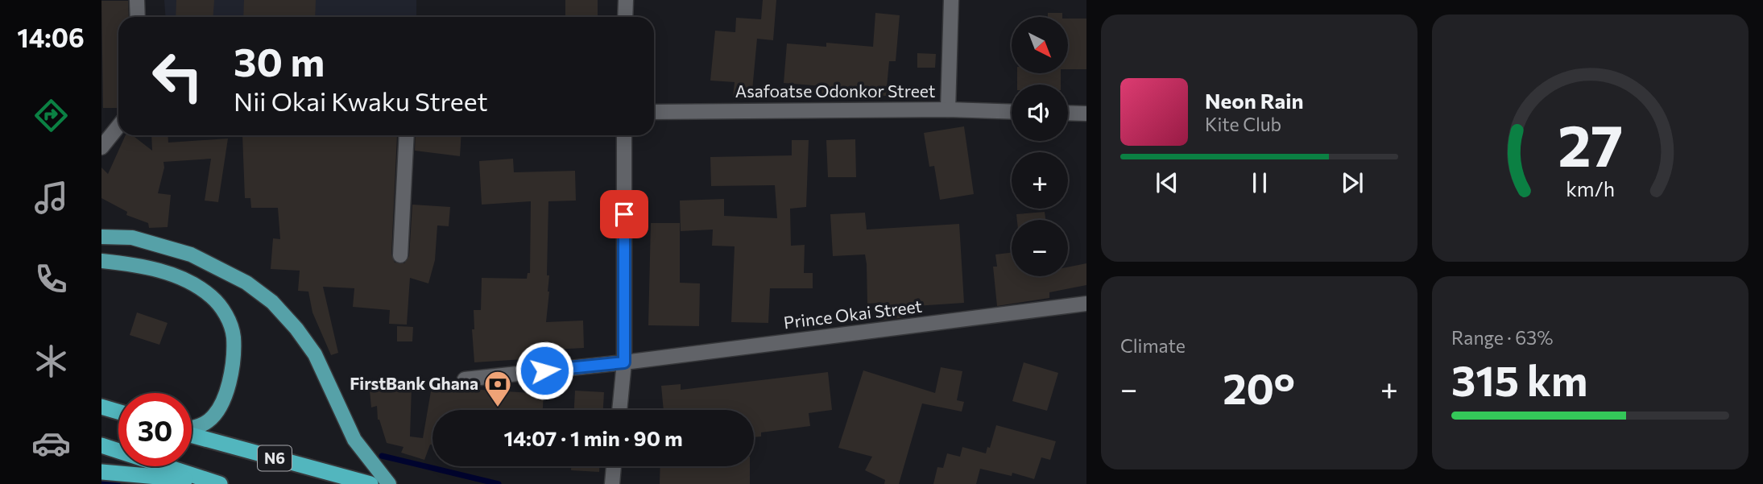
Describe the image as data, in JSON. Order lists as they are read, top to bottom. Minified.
{"streets":{"highway":["N6"],"street":["Asafoatse Odonkor Street","Prince Okai Street"]},"places":{"bank":["FirstBank Ghana"]},"north":"bottom right","page":{"tabs":"14:06","map_buttons":["+","−"],"turn":["30 m","Nii Okai Kwaku Street"],"song":["Neon Rain","Kite Club"],"tile":["Climate",["Range · 63%","315 km"]],"heat":["−","20°","+"],"limit":"30","trip":"14:07 · 1 min · 90 m","gauge":["27","km/h"]}}
